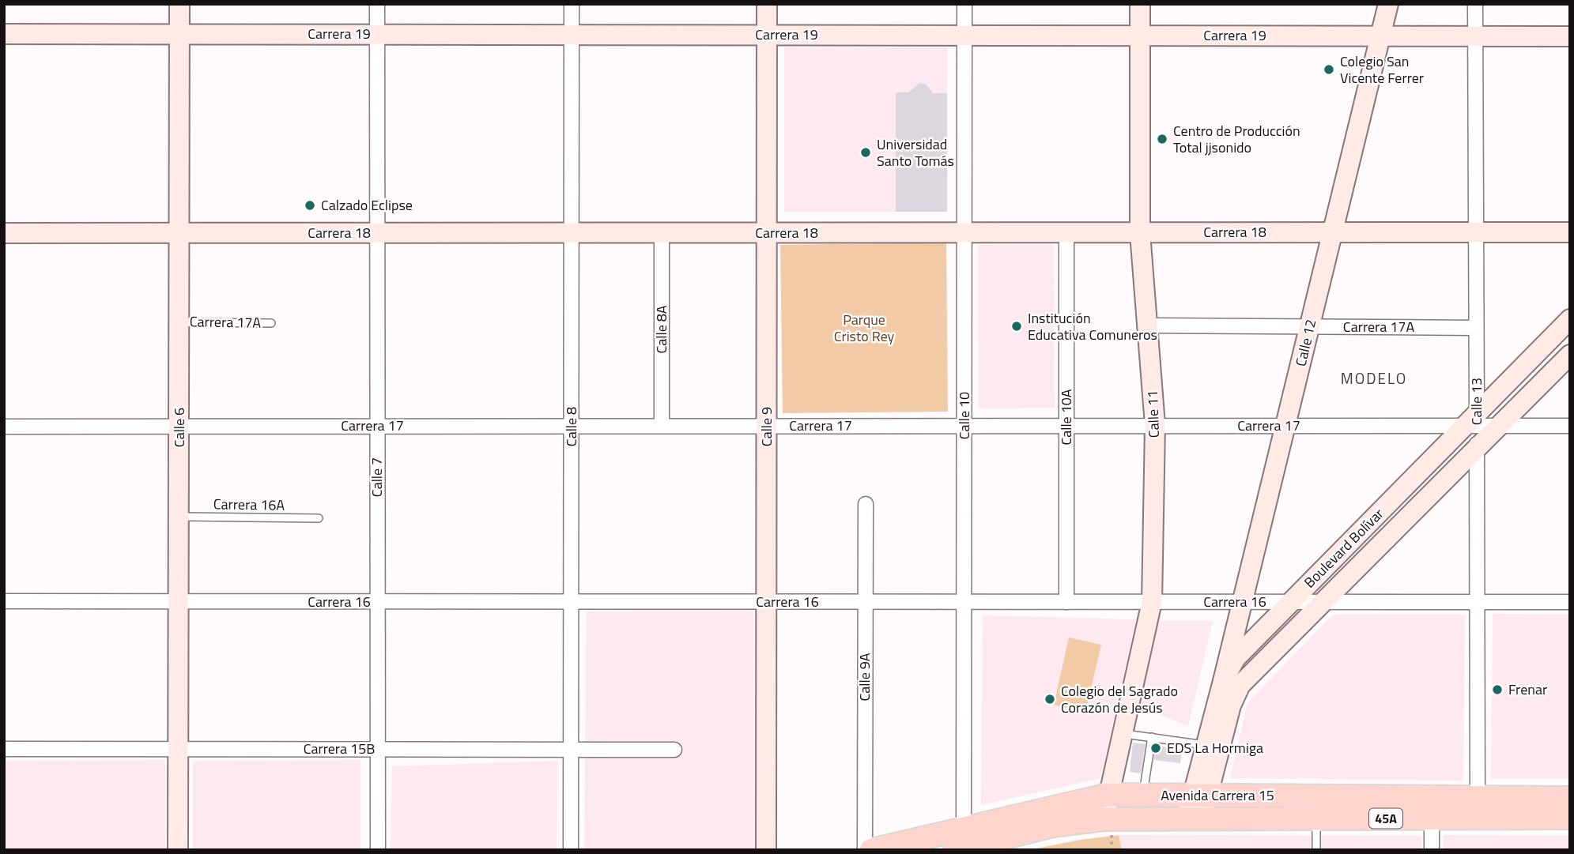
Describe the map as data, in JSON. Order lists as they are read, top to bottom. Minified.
{"streets":{"main road":["Avenida Carrera 15","45A"],"street":["Carrera 19","Carrera 18","Carrera 17A","Calle 8A","Calle 12","Calle 13","Calle 11","Calle 10","Calle 10A","Carrera 17","Calle 8","Calle 9","Calle 6","Calle 7","Boulevard Bolívar","Carrera 16","Calle 9A","Carrera 15B"],"lane":["Carrera 16A"]},"crossings":[["Carrera 19","Calle 12"],["Carrera 19","Calle 13"],["Carrera 19","Calle 11"],["Carrera 19","Calle 10"],["Carrera 19","Calle 8"],["Carrera 19","Calle 9"],["Carrera 19","Calle 6"],["Carrera 19","Calle 7"],["Carrera 18","Calle 8A"],["Carrera 18","Calle 12"],["Carrera 18","Calle 13"],["Carrera 18","Calle 11"],["Carrera 18","Calle 10"],["Carrera 18","Calle 10A"],["Carrera 18","Calle 8"],["Carrera 18","Calle 9"],["Carrera 18","Calle 6"],["Carrera 18","Calle 7"],["Carrera 17A","Calle 12"],["Carrera 17A","Calle 13"],["Carrera 17A","Calle 11"],["Carrera 17A","Calle 6"],["Calle 8A","Carrera 17"],["Calle 12","Carrera 17"],["Calle 12","Boulevard Bolívar"],["Calle 12","Carrera 16"],["Calle 13","Carrera 17"],["Calle 13","Boulevard Bolívar"],["Calle 13","Carrera 16"],["Calle 13","Avenida Carrera 15"],["Calle 11","Carrera 17"],["Calle 11","Carrera 16"],["Calle 11","Avenida Carrera 15"],["Calle 10","Carrera 17"],["Calle 10","Carrera 16"],["Calle 10","Avenida Carrera 15"],["Calle 10A","Carrera 17"],["Calle 10A","Carrera 16"],["Carrera 17","Calle 8"],["Carrera 17","Calle 9"],["Carrera 17","Calle 6"],["Carrera 17","Calle 7"],["Carrera 17","Boulevard Bolívar"],["Calle 8","Carrera 16"],["Calle 8","Carrera 15B"],["Calle 9","Carrera 16"],["Calle 6","Carrera 16A"],["Calle 6","Carrera 16"],["Calle 6","Carrera 15B"],["Calle 7","Carrera 16"],["Calle 7","Carrera 15B"],["Boulevard Bolívar","Carrera 16"],["Boulevard Bolívar","Avenida Carrera 15"],["Carrera 16","Calle 9A"]],"districts":["MODELO"],"parks":["Parque Cristo Rey"],"places":["Colegio San Vicente Ferrer","Centro de Producción Total jjsonido","Universidad Santo Tomás","Calzado Eclipse","Institución Educativa Comuneros","Frenar","Colegio del Sagrado Corazón de Jesús","EDS La Hormiga"]}
